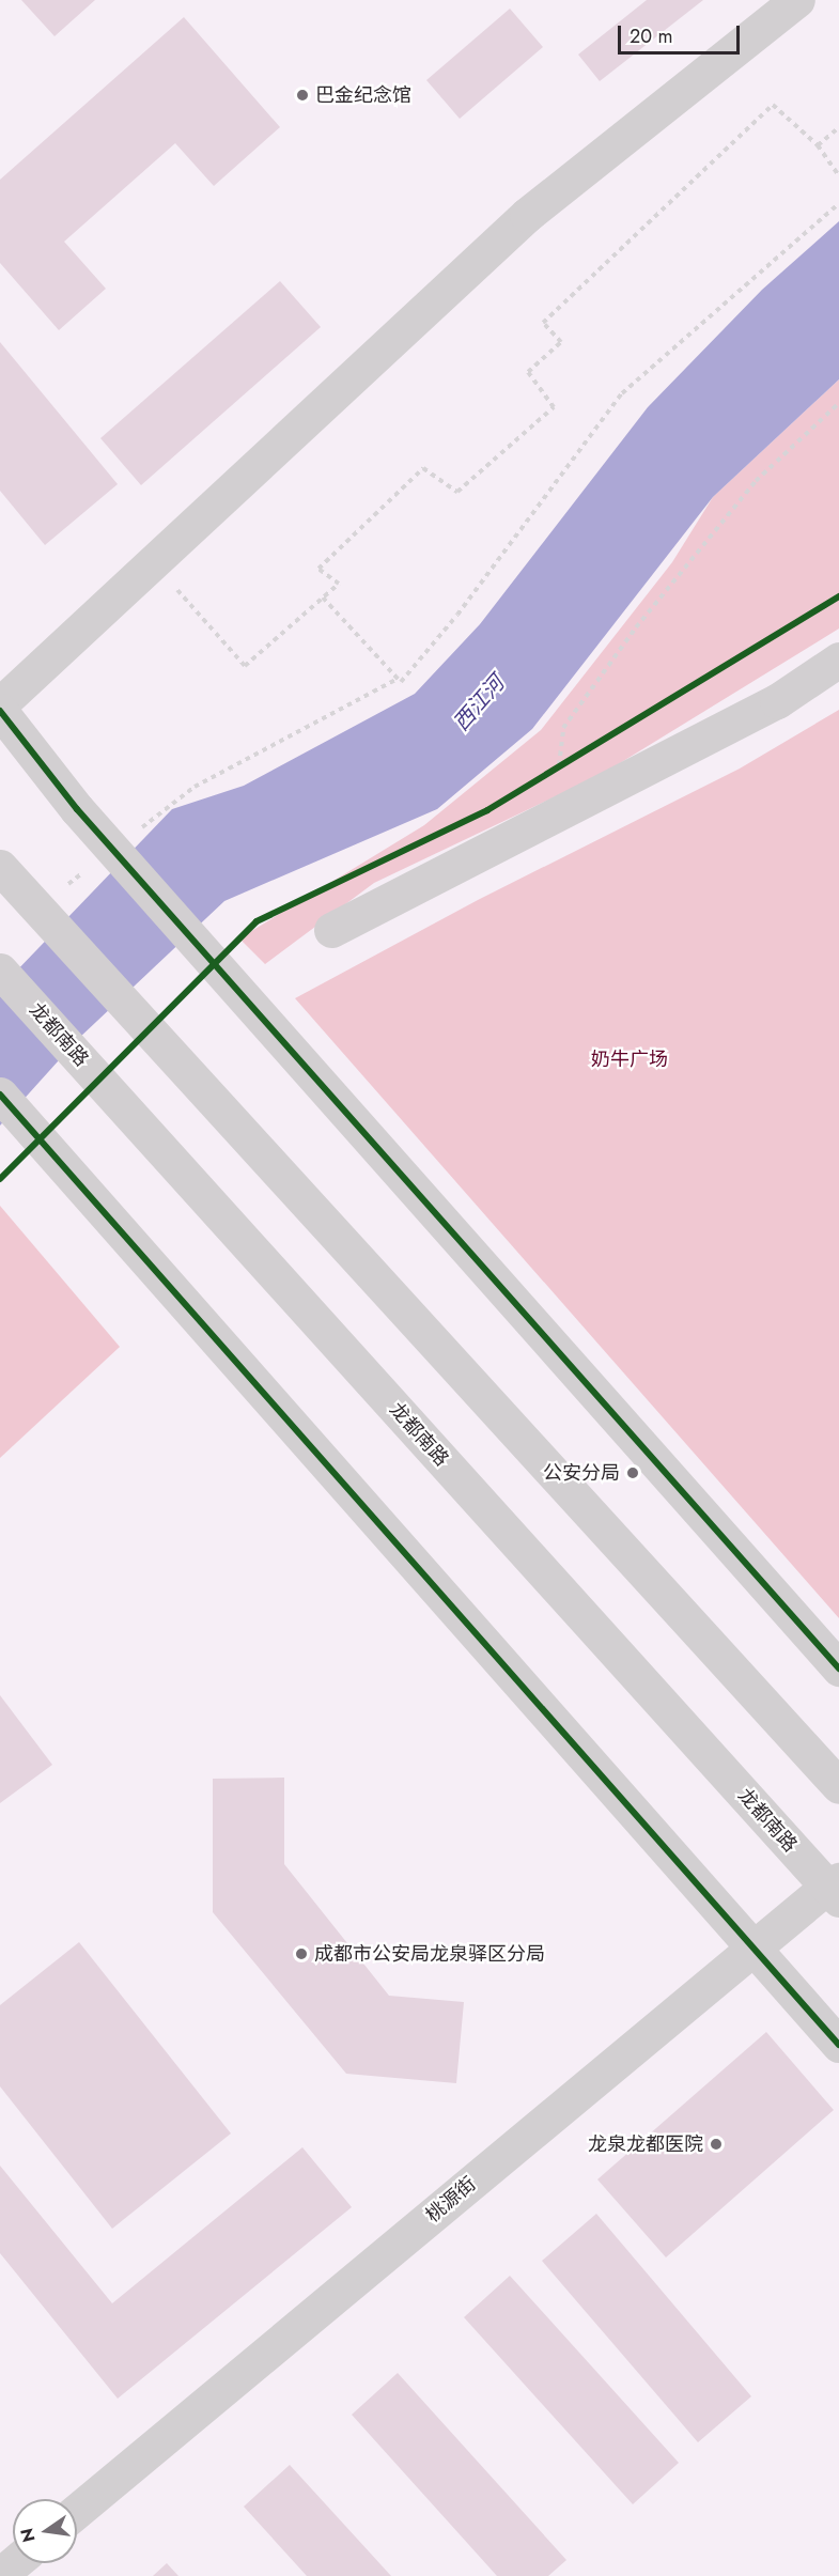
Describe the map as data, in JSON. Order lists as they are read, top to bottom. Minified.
{"streets":{"street":["龙都南路","桃源街"]},"crossings":[["龙都南路","桃源街"]],"water":["西江河"],"parks":["奶牛广场"],"places":["巴金纪念馆","公安分局","成都市公安局龙泉驿区分局","龙泉龙都医院"],"scale_bar":"20 m","north":"left"}
